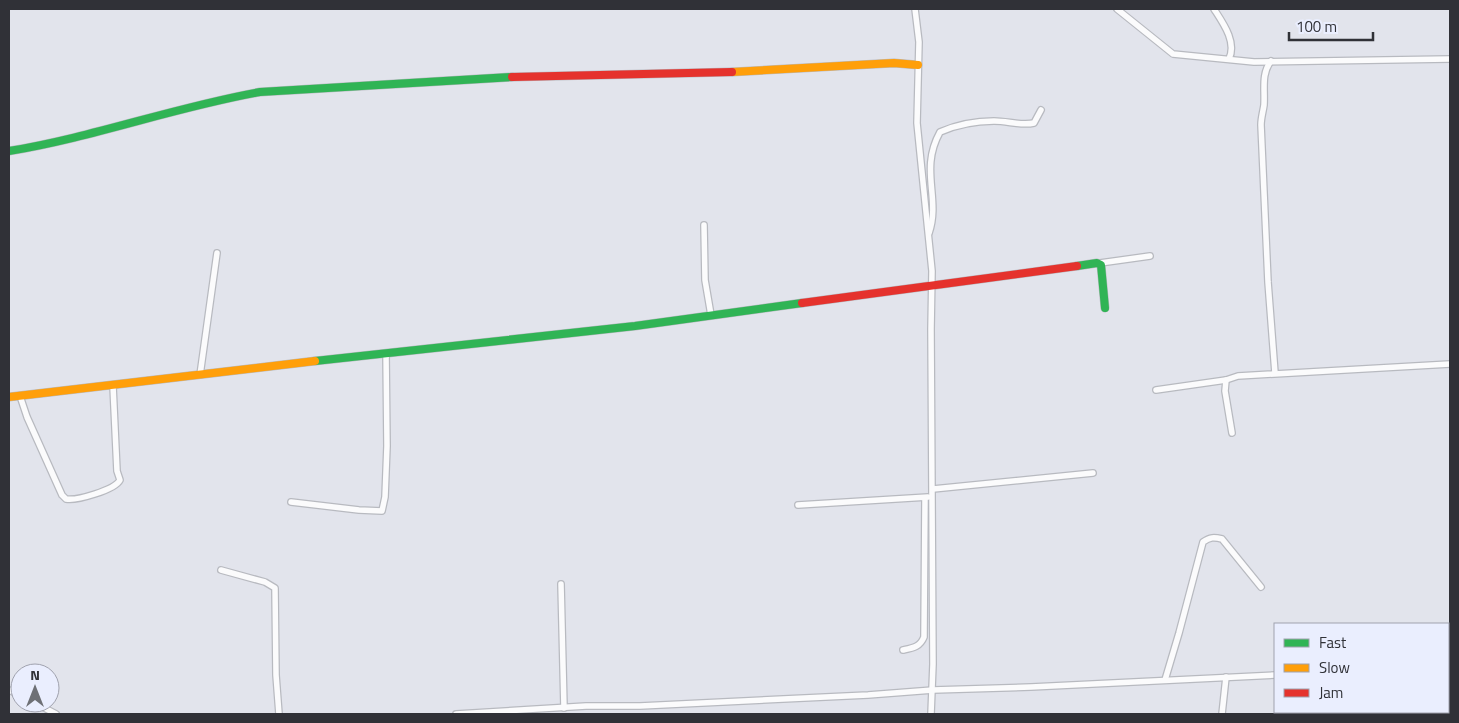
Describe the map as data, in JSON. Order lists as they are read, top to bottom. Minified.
{"legend":["Fast","Slow","Jam"],"scale_bar":"100 m","north":"top"}
